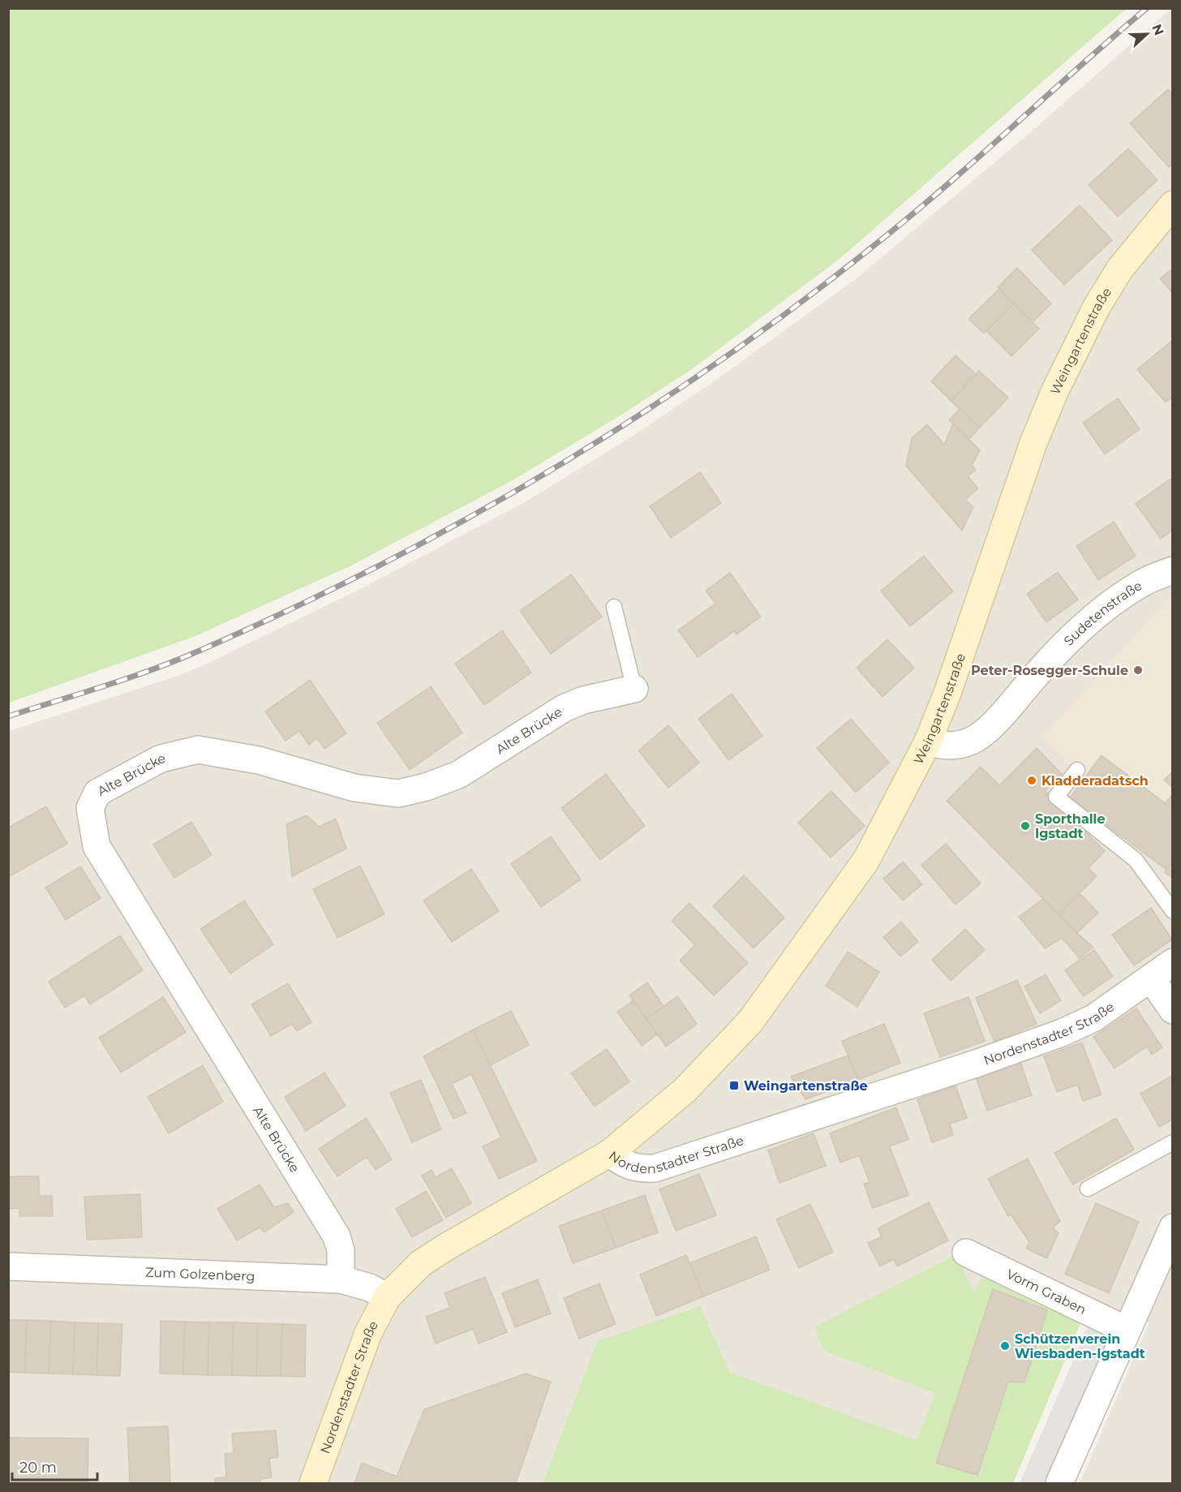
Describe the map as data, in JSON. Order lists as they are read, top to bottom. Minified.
{"streets":{"street":["Weingartenstraße","Sudetenstraße","Alte Brücke","Nordenstadter Straße","Zum Golzenberg","Vorm Graben"]},"crossings":[["Weingartenstraße","Sudetenstraße"],["Weingartenstraße","Nordenstadter Straße"],["Alte Brücke","Zum Golzenberg"],["Nordenstadter Straße","Zum Golzenberg"]],"places":{"other":["Peter-Rosegger-Schule","Kladderadatsch","Sporthalle Igstadt","Schützenverein Wiesbaden-Igstadt"],"transit":["Weingartenstraße"]},"scale_bar":"20 m","north":"right"}
